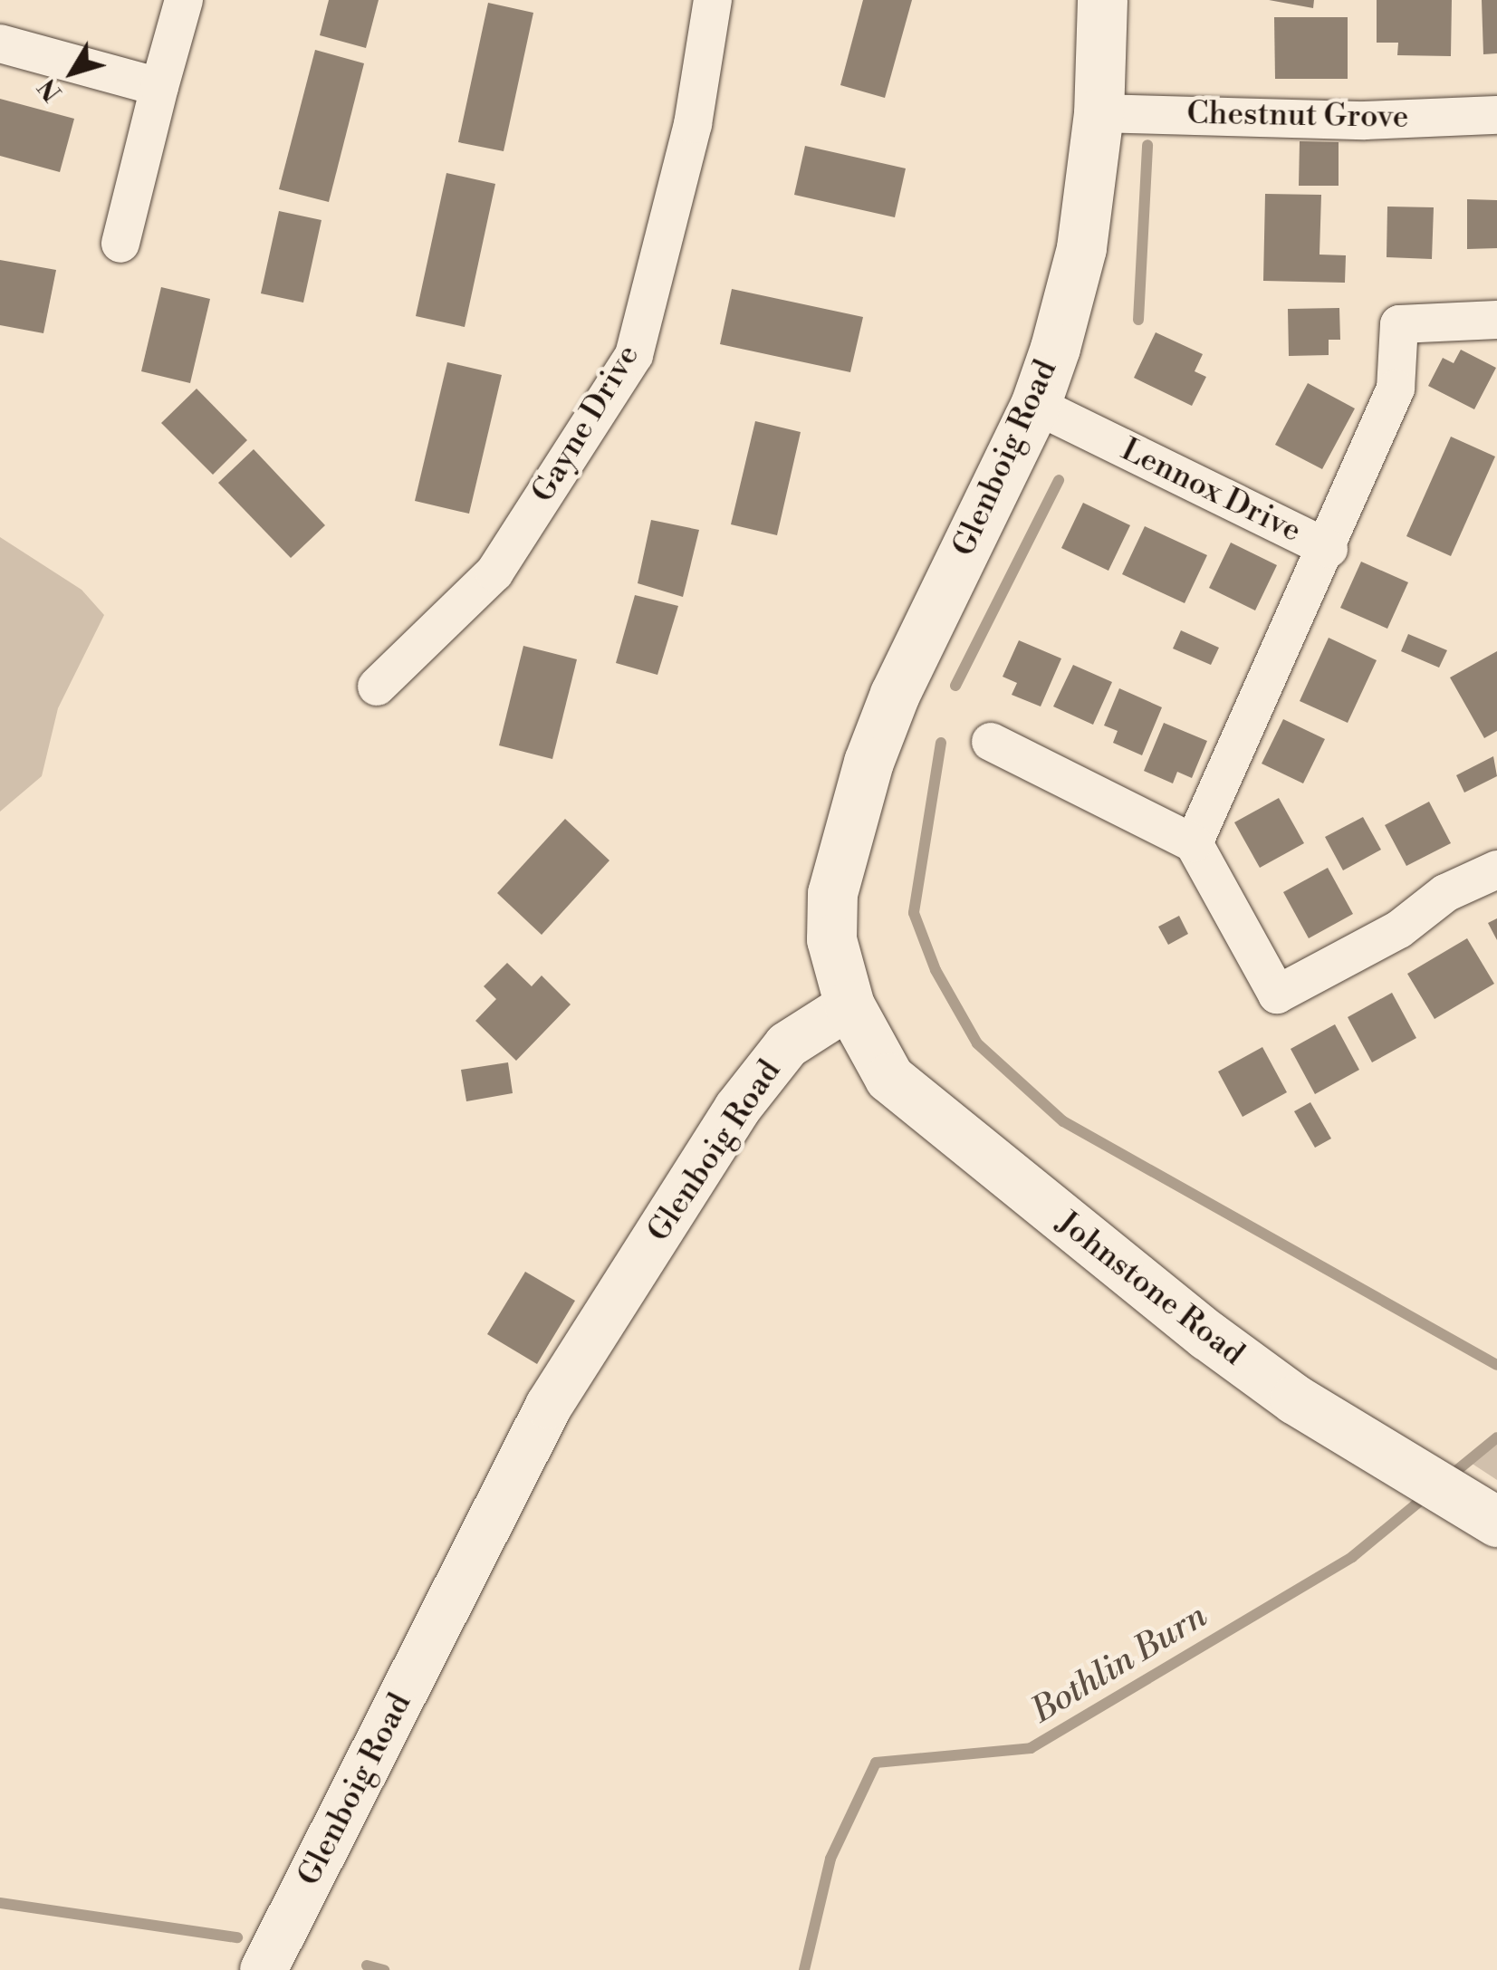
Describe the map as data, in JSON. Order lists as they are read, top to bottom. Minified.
{"streets":{"main road":["Glenboig Road","Johnstone Road"],"street":["Chestnut Grove","Gayne Drive","Lennox Drive"]},"crossings":[["Chestnut Grove","Glenboig Road"],["Glenboig Road","Lennox Drive"],["Glenboig Road","Johnstone Road"]],"water":["Bothlin Burn"],"north":"bottom left"}
